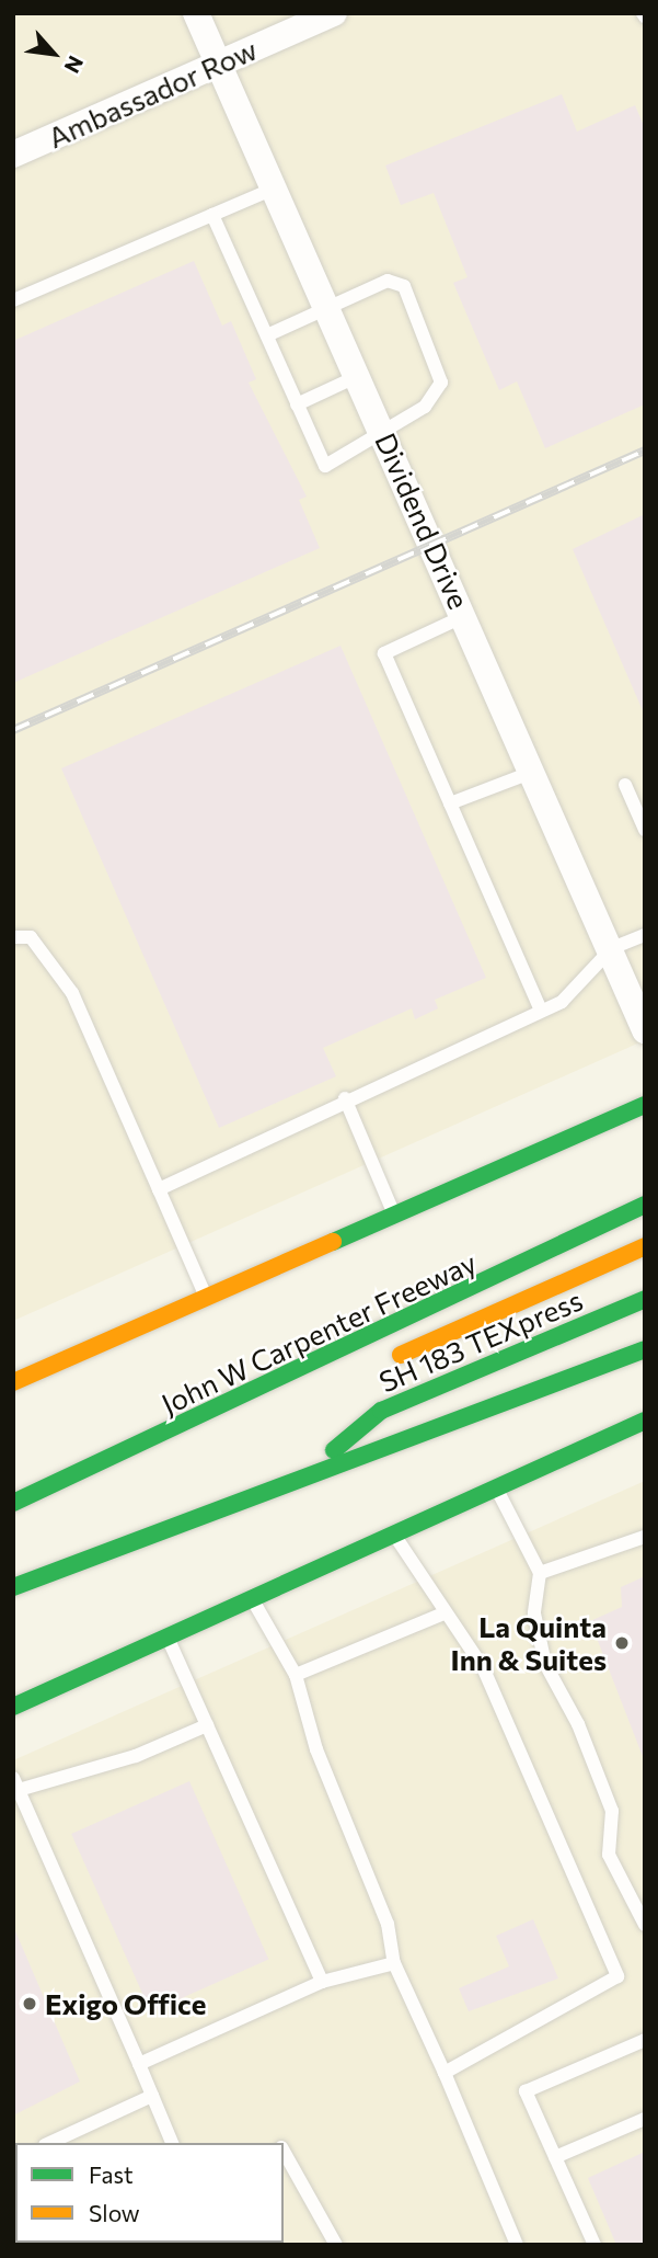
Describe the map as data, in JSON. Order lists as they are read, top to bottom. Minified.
{"streets":{"main road":["John W Carpenter Freeway","SH 183 TEXpress"],"street":["Ambassador Row","Dividend Drive"]},"crossings":[["Ambassador Row","Dividend Drive"]],"places":["La Quinta Inn & Suites","Exigo Office"],"legend":["Fast","Slow"],"north":"bottom right"}
